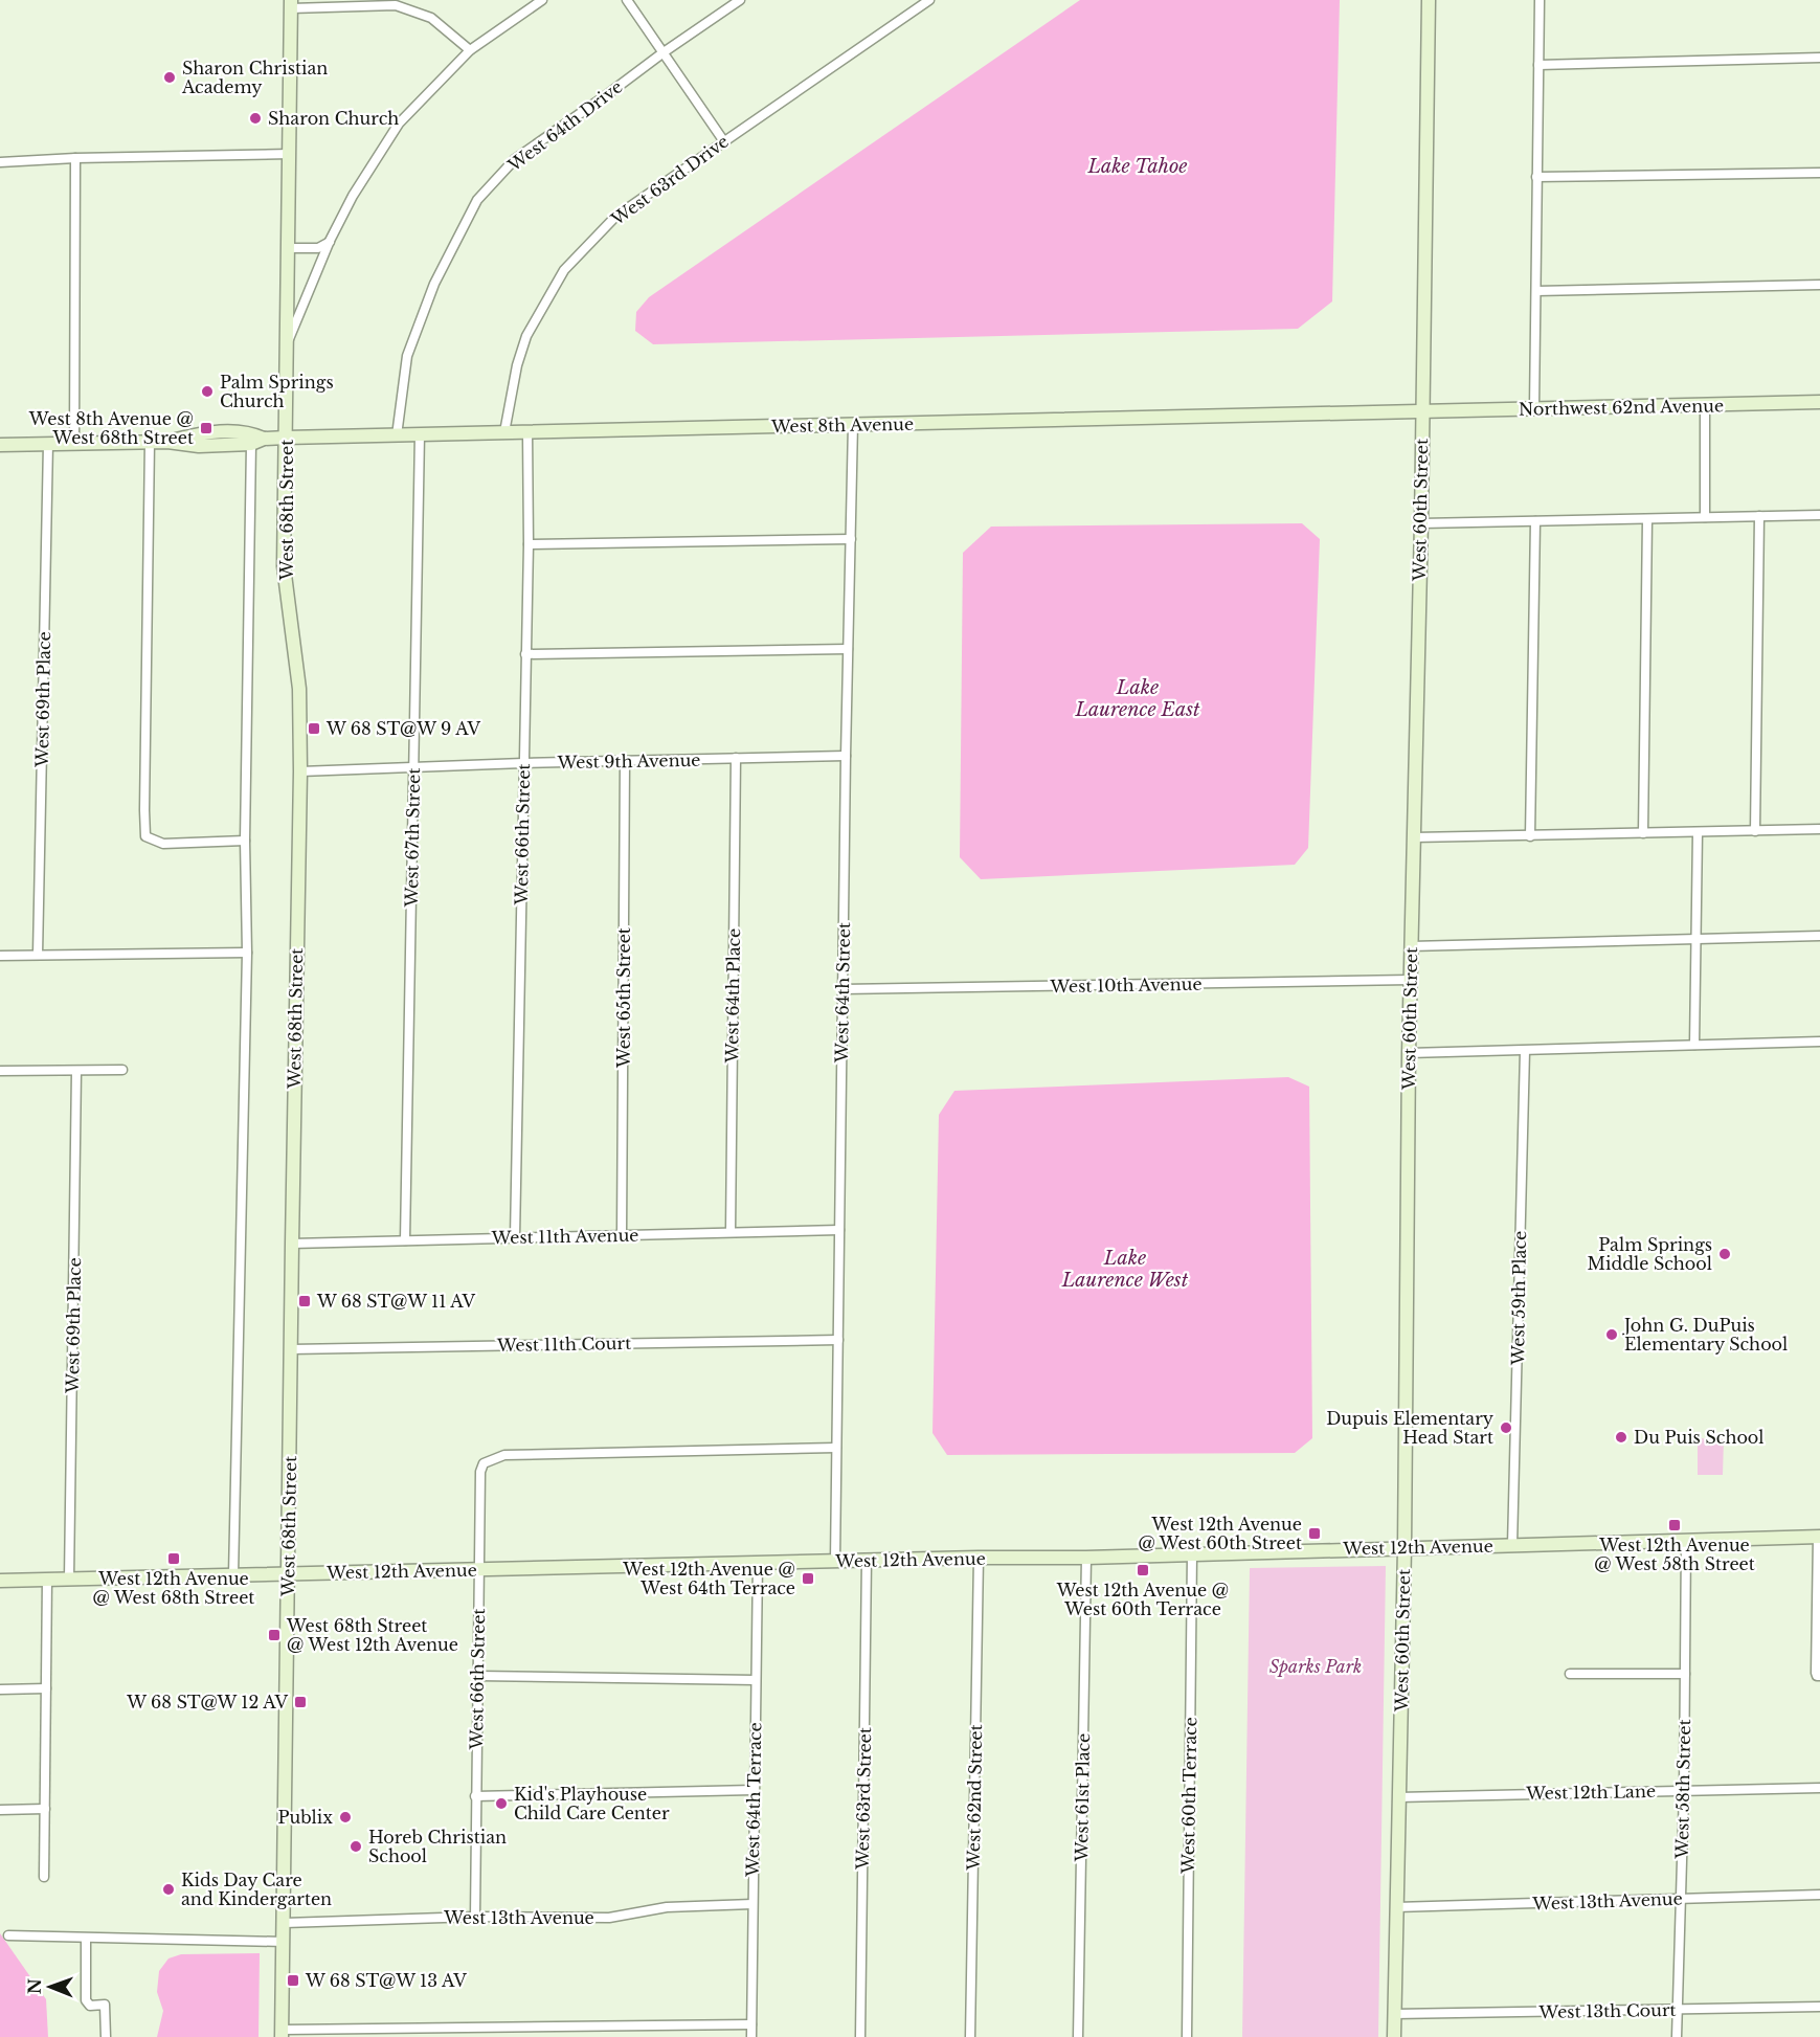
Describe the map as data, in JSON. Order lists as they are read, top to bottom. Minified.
{"streets":{"street":["West 64th Drive","West 63rd Drive","Northwest 62nd Avenue","West 8th Avenue","West 68th Street","West 60th Street","West 69th Place","West 9th Avenue","West 66th Street","West 67th Street","West 10th Avenue","West 64th Street","West 64th Place","West 65th Street","West 11th Avenue","West 59th Place","West 11th Court","West 12th Avenue","West 58th Street","West 12th Lane","West 60th Terrace","West 62nd Street","West 61st Place","West 63rd Street","West 64th Terrace","West 13th Avenue","West 13th Court"]},"crossings":[["West 64th Drive","West 8th Avenue"],["West 63rd Drive","West 8th Avenue"],["Northwest 62nd Avenue","West 8th Avenue"],["Northwest 62nd Avenue","West 60th Street"],["West 8th Avenue","West 68th Street"],["West 8th Avenue","West 60th Street"],["West 8th Avenue","West 69th Place"],["West 8th Avenue","West 66th Street"],["West 8th Avenue","West 67th Street"],["West 8th Avenue","West 64th Street"],["West 68th Street","West 9th Avenue"],["West 68th Street","West 11th Avenue"],["West 68th Street","West 11th Court"],["West 68th Street","West 12th Avenue"],["West 68th Street","West 13th Avenue"],["West 60th Street","West 10th Avenue"],["West 60th Street","West 12th Avenue"],["West 60th Street","West 12th Lane"],["West 60th Street","West 13th Avenue"],["West 60th Street","West 13th Court"],["West 69th Place","West 12th Avenue"],["West 9th Avenue","West 66th Street"],["West 9th Avenue","West 67th Street"],["West 9th Avenue","West 64th Street"],["West 9th Avenue","West 64th Place"],["West 9th Avenue","West 65th Street"],["West 66th Street","West 64th Street"],["West 66th Street","West 11th Avenue"],["West 66th Street","West 12th Avenue"],["West 66th Street","West 13th Avenue"],["West 67th Street","West 11th Avenue"],["West 10th Avenue","West 64th Street"],["West 64th Street","West 11th Avenue"],["West 64th Street","West 11th Court"],["West 64th Street","West 12th Avenue"],["West 64th Place","West 11th Avenue"],["West 65th Street","West 11th Avenue"],["West 59th Place","West 12th Avenue"],["West 12th Avenue","West 58th Street"],["West 12th Avenue","West 60th Terrace"],["West 12th Avenue","West 62nd Street"],["West 12th Avenue","West 61st Place"],["West 12th Avenue","West 63rd Street"],["West 12th Avenue","West 64th Terrace"],["West 58th Street","West 12th Lane"],["West 58th Street","West 13th Avenue"],["West 58th Street","West 13th Court"],["West 64th Terrace","West 13th Avenue"]],"water":["Lake Tahoe","Lake Laurence East","Lake Laurence West"],"parks":["Sparks Park"],"places":{"other":["Sharon Christian Academy","Sharon Church","Palm Springs Church","Palm Springs Middle School","John G. DuPuis Elementary School","Dupuis Elementary Head Start","Du Puis School","Kid's Playhouse Child Care Center","Publix","Horeb Christian School","Kids Day Care and Kindergarten"],"transit":["West 8th Avenue @ West 68th Street","W 68 ST@W 9 AV","W 68 ST@W 11 AV","West 12th Avenue @ West 58th Street","West 12th Avenue @ West 60th Street","West 12th Avenue @ West 68th Street","West 12th Avenue @ West 60th Terrace","West 12th Avenue @ West 64th Terrace","West 68th Street @ West 12th Avenue","W 68 ST@W 12 AV","W 68 ST@W 13 AV"]},"north":"left"}
